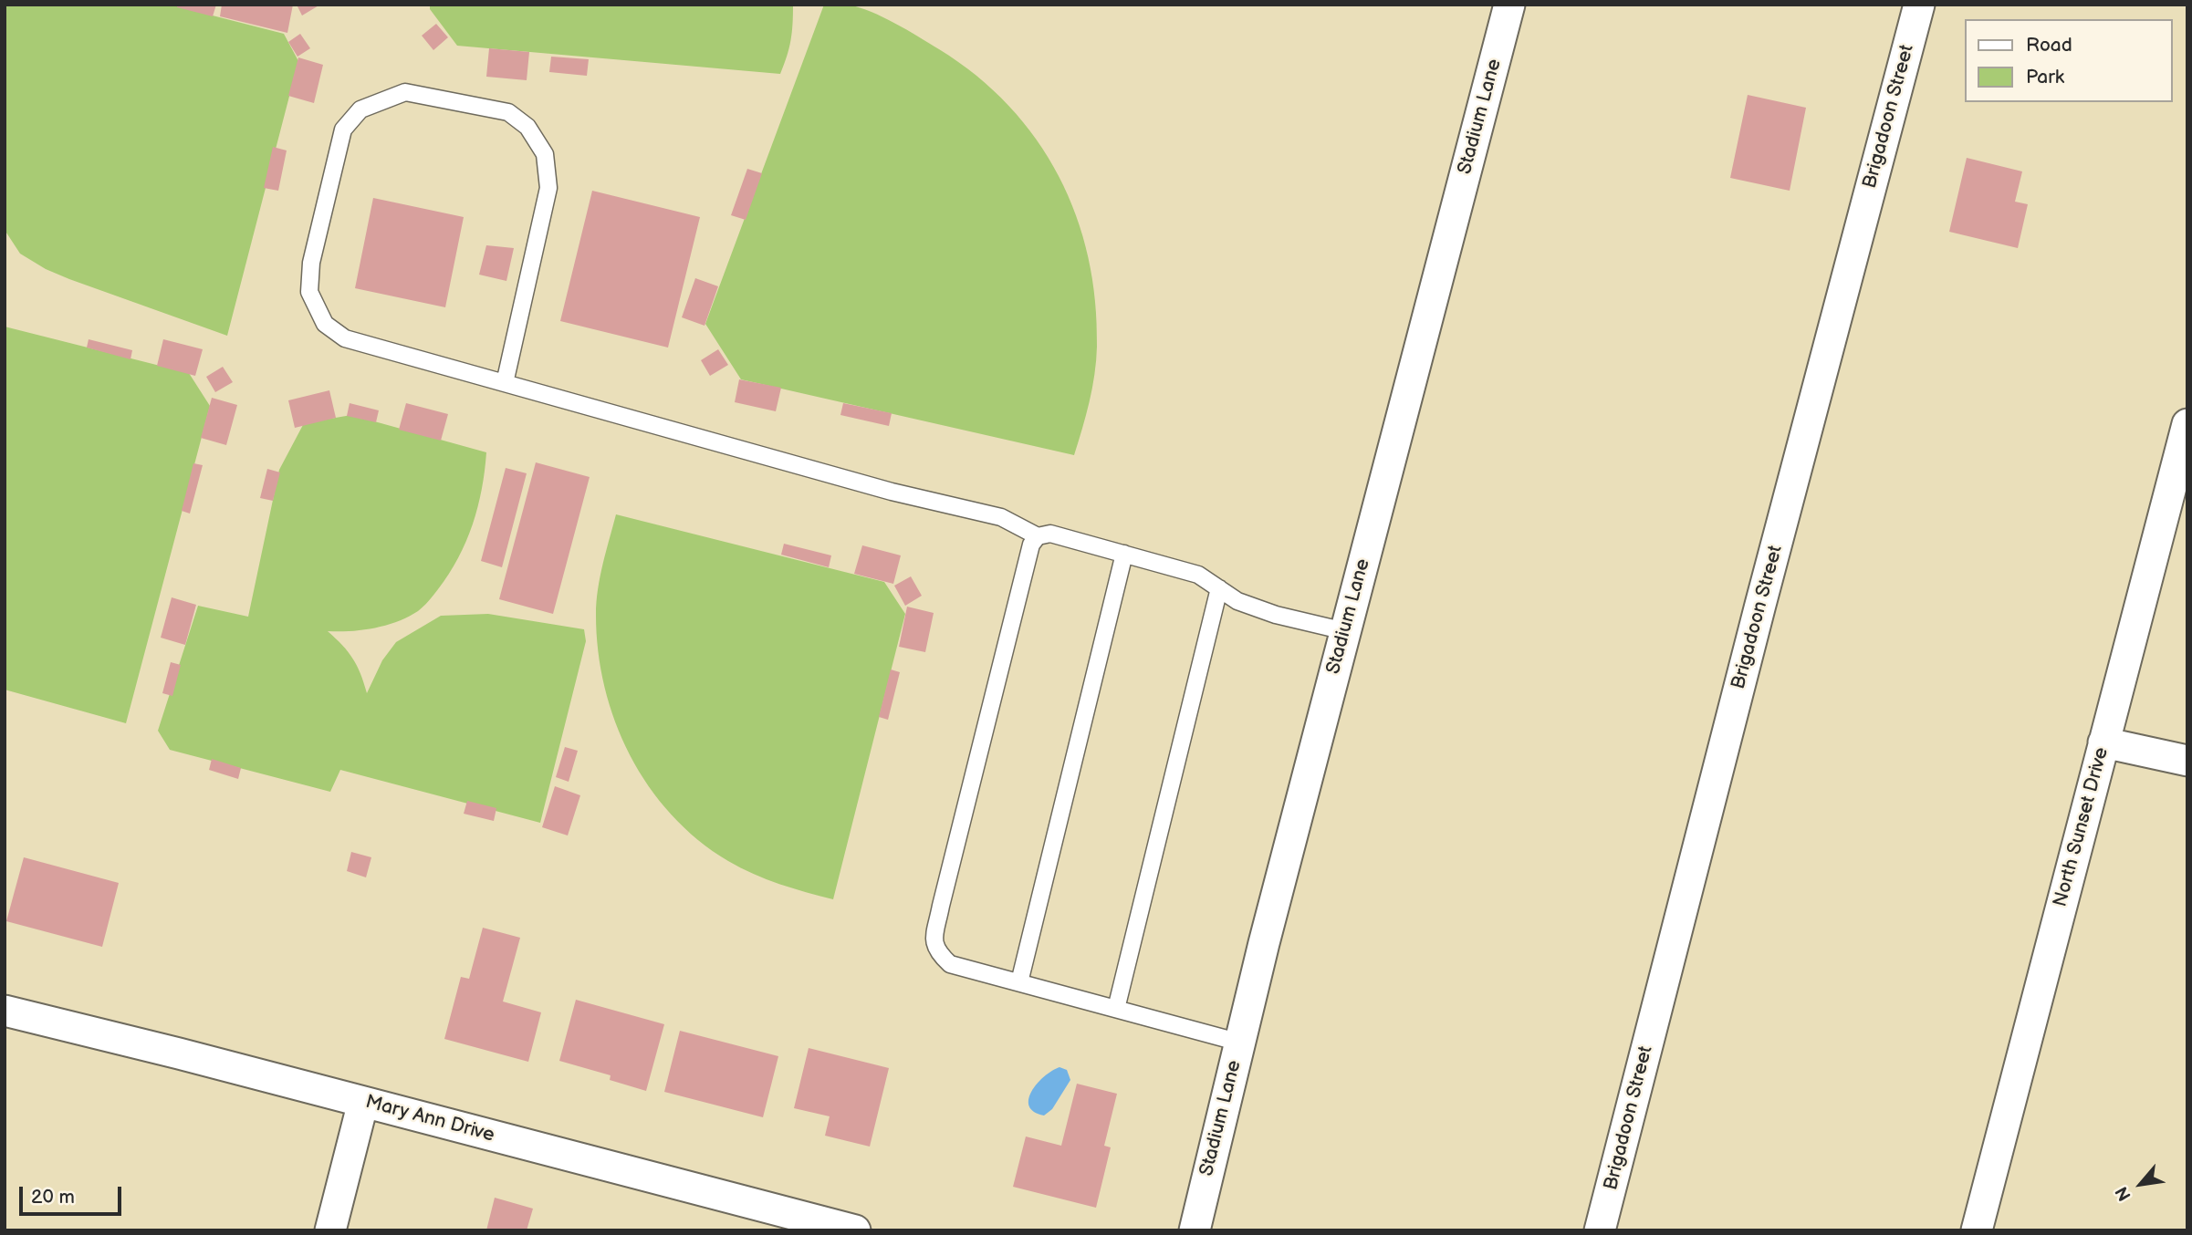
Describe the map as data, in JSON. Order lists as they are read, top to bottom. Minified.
{"streets":{"street":["Stadium Lane","Brigadoon Street","North Sunset Drive","Mary Ann Drive"]},"legend":["Road","Park"],"scale_bar":"20 m","north":"bottom left"}
